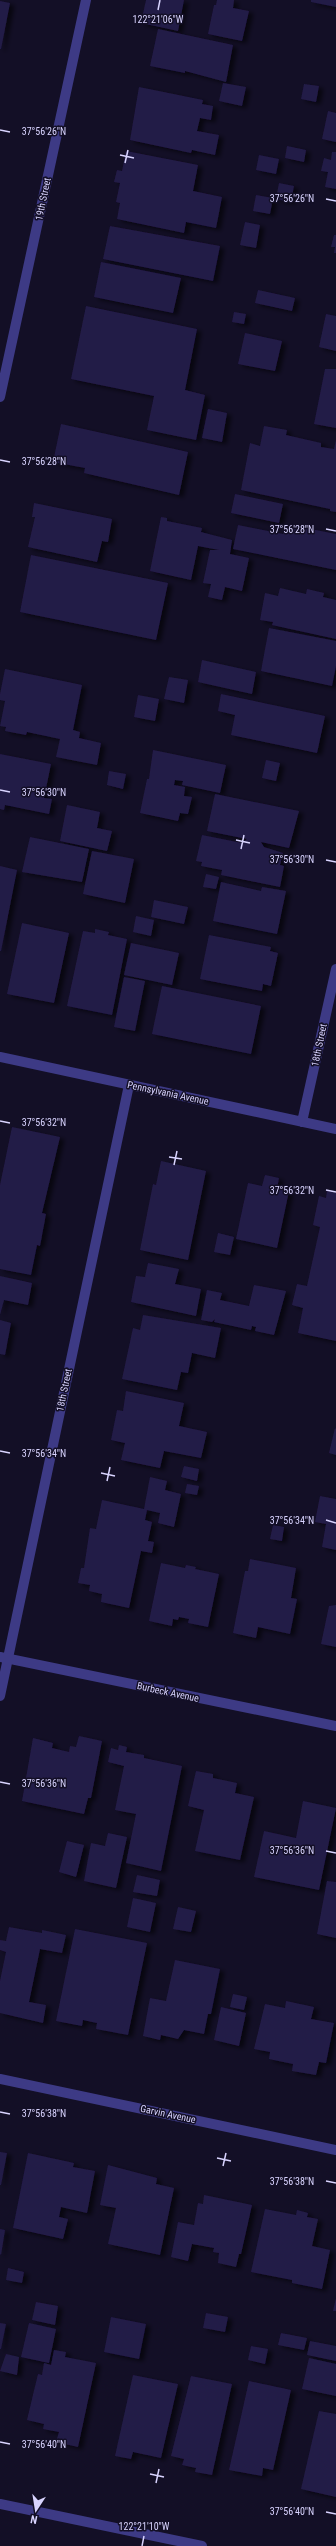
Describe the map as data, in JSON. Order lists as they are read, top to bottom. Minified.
{"streets":{"street":["19th Street","18th Street","Pennsylvania Avenue","Burbeck Avenue","Garvin Avenue"]},"crossings":[["18th Street","Pennsylvania Avenue"],["18th Street","Burbeck Avenue"]],"north":"bottom","coordinates":["122°21'06\"W","37°56'26\"N","37°56'28\"N","37°56'30\"N","37°56'32\"N","37°56'34\"N","37°56'36\"N","37°56'38\"N","37°56'40\"N","122°21'10\"W"]}
